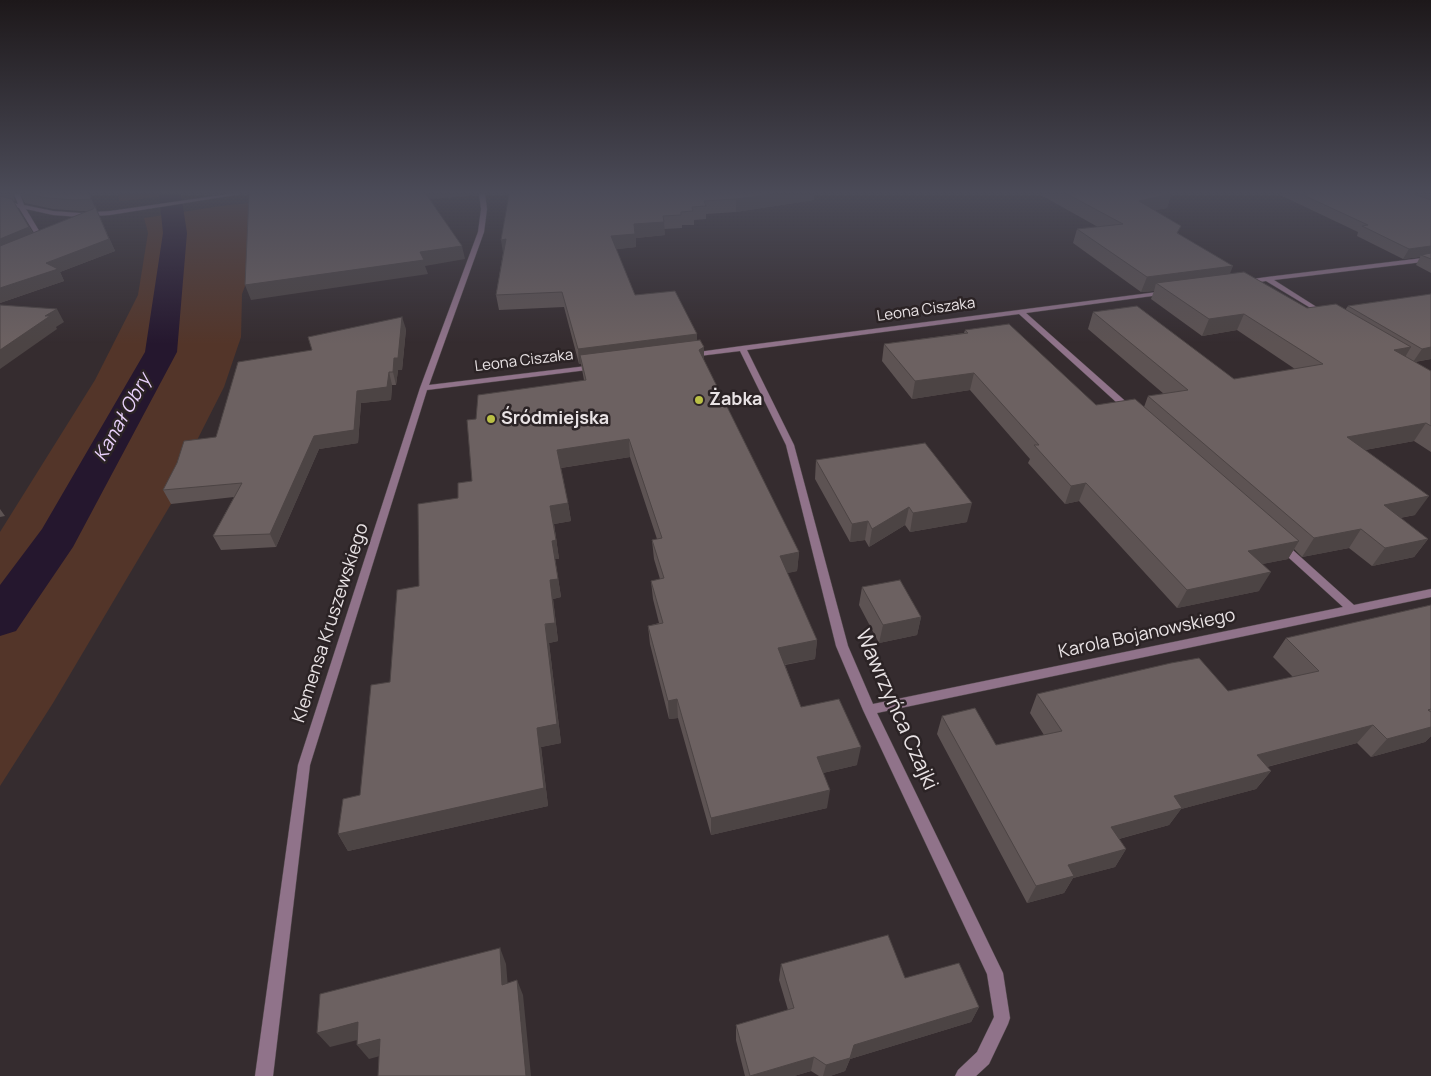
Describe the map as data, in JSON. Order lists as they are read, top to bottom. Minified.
{"streets":{"street":["Leona Ciszaka","Klemensa Kruszewskiego","Karola Bojanowskiego","Wawrzyńca Czajki"]},"crossings":[["Leona Ciszaka","Klemensa Kruszewskiego"],["Leona Ciszaka","Wawrzyńca Czajki"],["Karola Bojanowskiego","Wawrzyńca Czajki"]],"water":["Kanał Obry"],"places":["Żabka","Śródmiejska"]}
